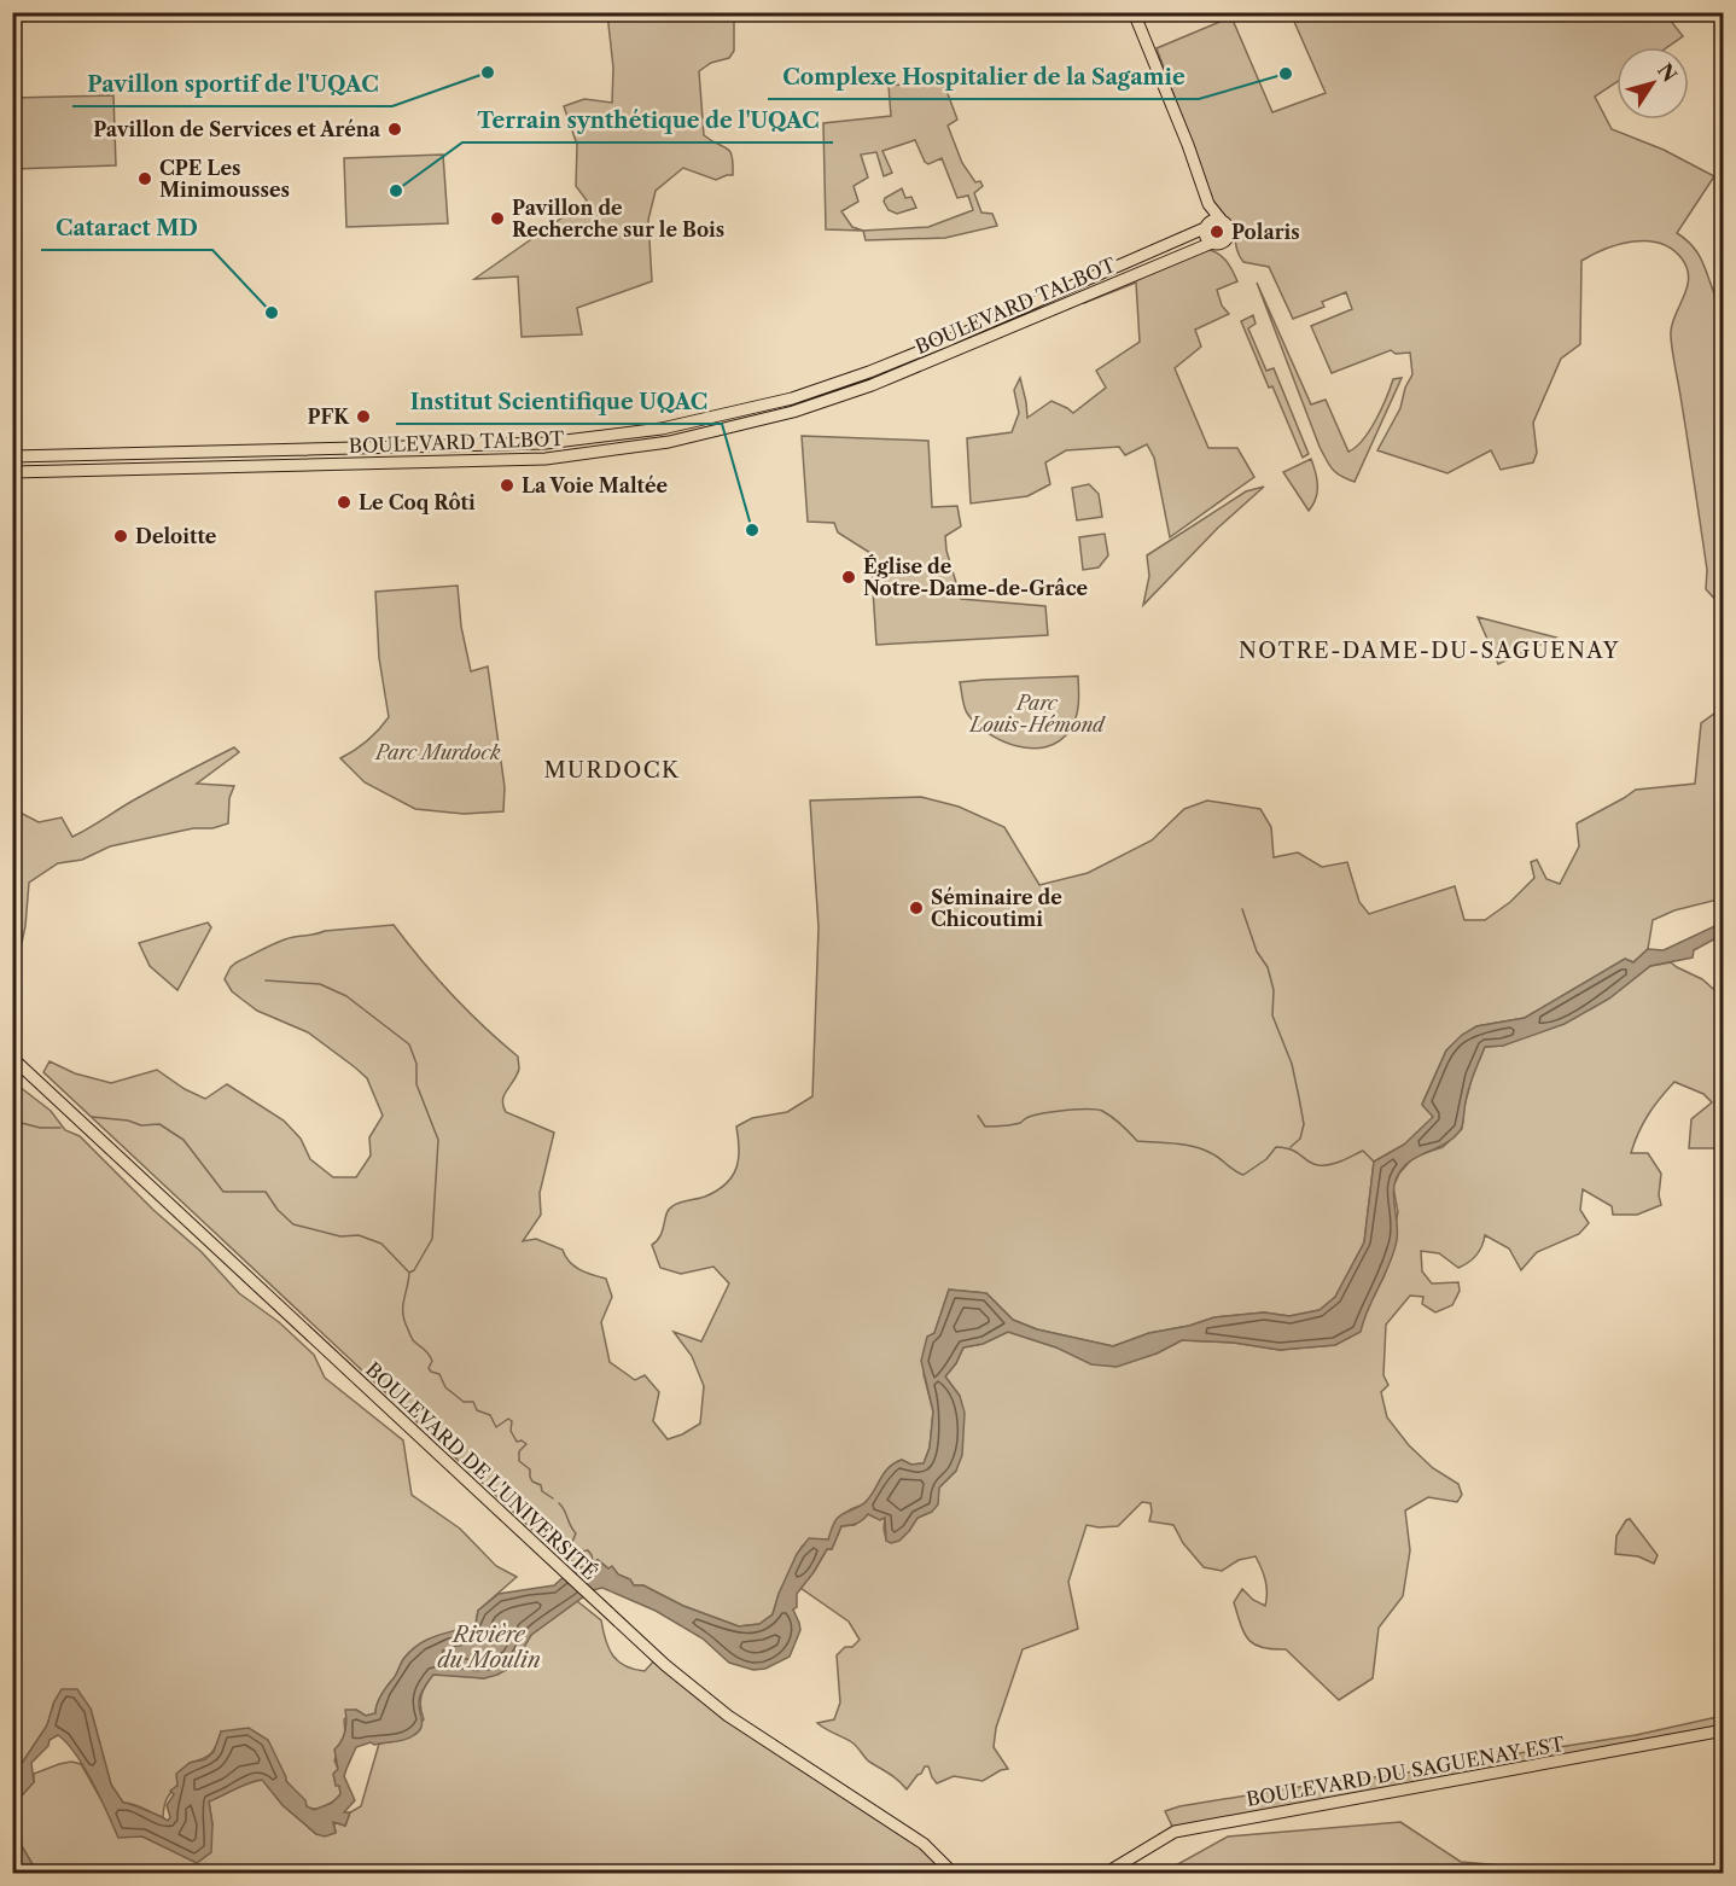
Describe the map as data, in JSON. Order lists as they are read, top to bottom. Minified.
{"streets":{"main road":["BOULEVARD TALBOT","BOULEVARD DE L'UNIVERSITÉ","BOULEVARD DU SAGUENAY EST"]},"districts":["NOTRE-DAME-DU-SAGUENAY","MURDOCK"],"water":["Rivière du Moulin"],"parks":["Parc Louis-Hémond","Parc Murdock"],"places":["Pavillon sportif de l'UQAC","Complexe Hospitalier de la Sagamie","Pavillon de Services et Aréna","CPE Les Minimousses","Terrain synthétique de l'UQAC","Pavillon de Recherche sur le Bois","Polaris","Cataract MD","PFK","La Voie Maltée","Le Coq Rôti","Institut Scientifique UQAC","Deloitte","Église de Notre-Dame-de-Grâce","Séminaire de Chicoutimi"],"north":"top right"}
